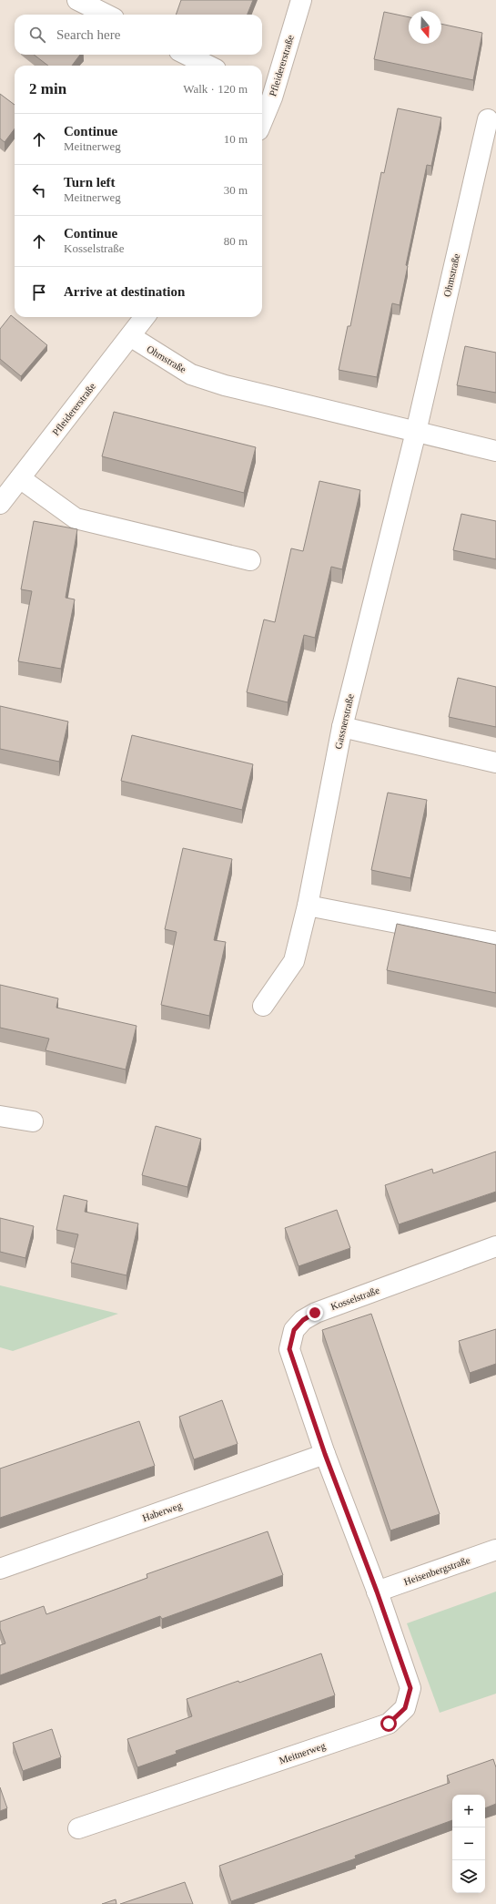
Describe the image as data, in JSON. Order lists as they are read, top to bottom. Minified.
{"streets":{"street":["Pfleidererstraße","Ohmstraße","Gassnerstraße","Kosselstraße","Haberweg","Heisenbergstraße","Meitnerweg"]},"crossings":[["Pfleidererstraße","Ohmstraße"],["Ohmstraße","Gassnerstraße"],["Kosselstraße","Haberweg"],["Kosselstraße","Heisenbergstraße"],["Kosselstraße","Meitnerweg"],["Heisenbergstraße","Meitnerweg"]],"north":"bottom","page":{"search":"Search here","heading":["2 min","Walk · 120 m"],"list":[["Continue","Meitnerweg","10 m"],["Turn left","Meitnerweg","30 m"],["Continue","Kosselstraße","80 m"],"Arrive at destination"],"map_buttons":["+","−"]}}
